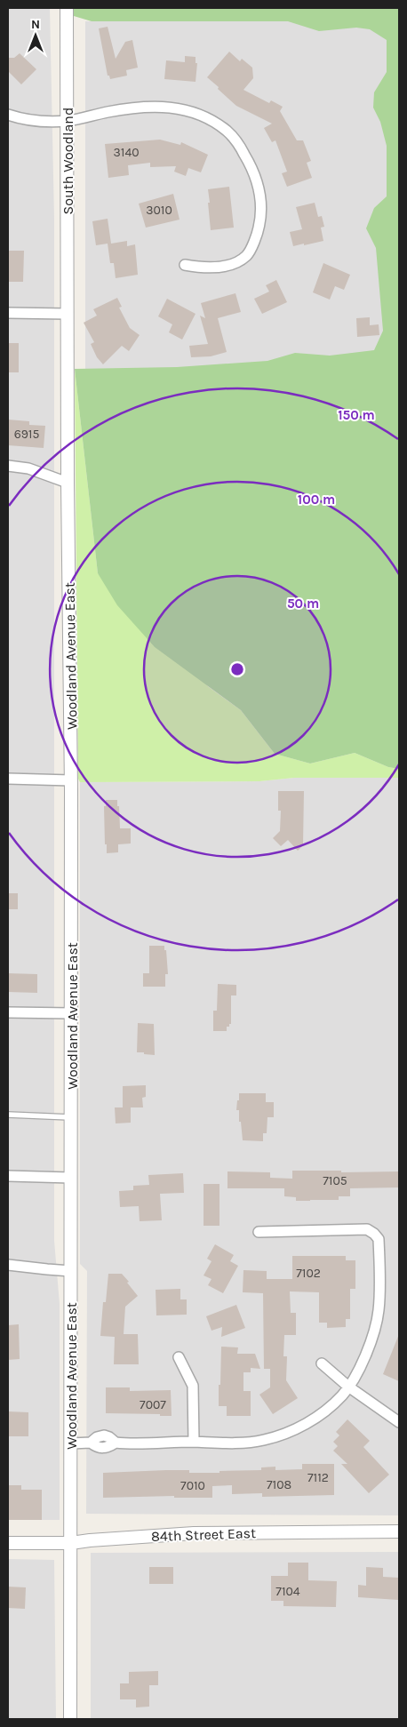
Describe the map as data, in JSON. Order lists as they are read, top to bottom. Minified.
{"streets":{"street":["South Woodland","Woodland Avenue East","84th Street East"]},"crossings":[["South Woodland","Woodland Avenue East"],["Woodland Avenue East","84th Street East"]],"house_numbers":["3140","3010","6915","7105","7102","7007","7112","7108","7010","7104"],"north":"top","rings":["150 m","100 m","50 m"]}
